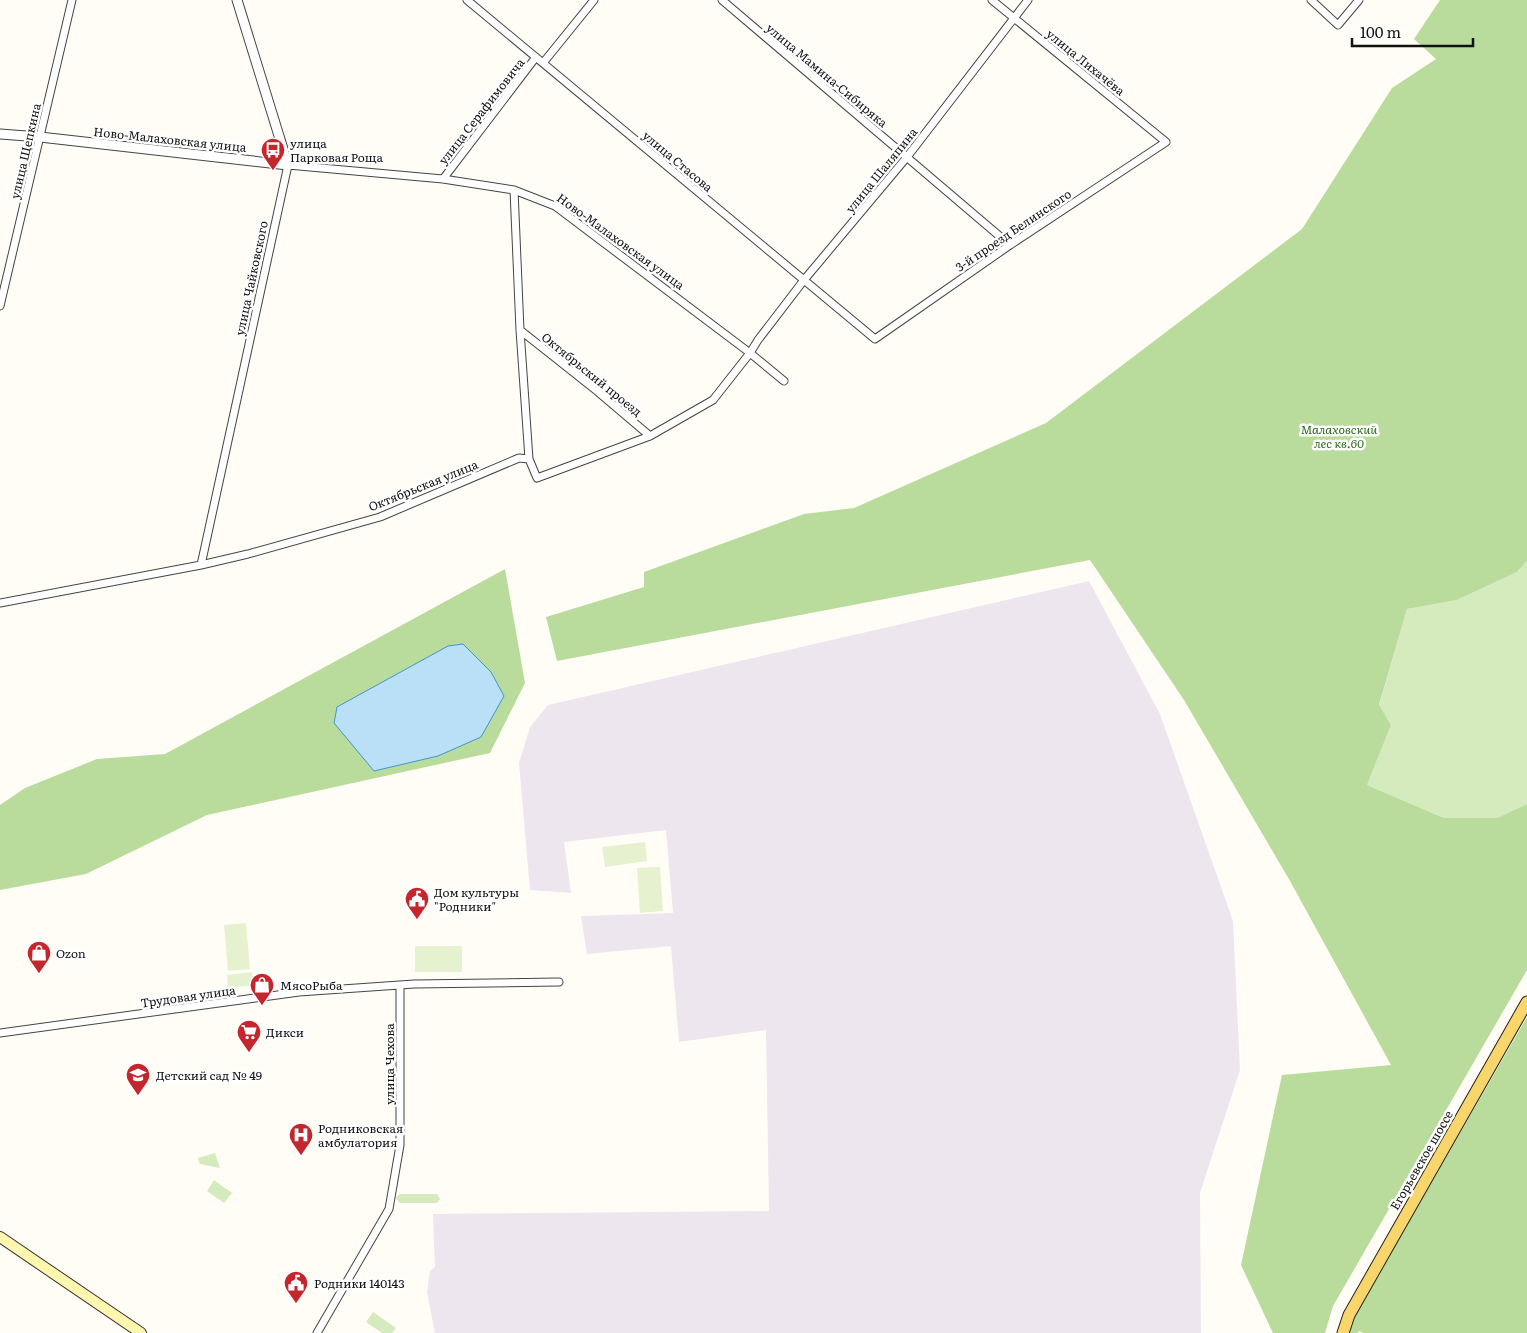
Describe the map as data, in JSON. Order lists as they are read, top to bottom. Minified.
{"streets":{"main road":["Егорьевское шоссе"],"street":["улица Лихачёва","улица Мамина-Сибиряка","улица Серафимовича","Ново-Малаховская улица","улица Щепкина","улица Стасова","улица Шаляпина","3-й проезд Белинского","улица Чайковского","Октябрьский проезд","Октябрьская улица","Трудовая улица","улица Чехова"]},"crossings":[["улица Лихачёва","улица Шаляпина"],["улица Лихачёва","3-й проезд Белинского"],["улица Мамина-Сибиряка","улица Шаляпина"],["улица Мамина-Сибиряка","3-й проезд Белинского"],["улица Серафимовича","Ново-Малаховская улица"],["улица Серафимовича","улица Стасова"],["Ново-Малаховская улица","улица Щепкина"],["Ново-Малаховская улица","улица Шаляпина"],["Ново-Малаховская улица","улица Чайковского"],["Ново-Малаховская улица","Октябрьский проезд"],["улица Стасова","улица Шаляпина"],["улица Стасова","3-й проезд Белинского"],["улица Чайковского","Октябрьская улица"],["Октябрьский проезд","Октябрьская улица"],["Трудовая улица","улица Чехова"]],"parks":["Малаховский лес кв.60"],"places":{"bus stop":["улица Парковая Роща"],"public building":["Дом культуры \"Родники\"","Родники 140143"],"shop":["Ozon","МясоРыба"],"supermarket":["Дикси"],"school or university":["Детский сад № 49"],"hospital":["Родниковская амбулатория"]},"scale_bar":"100 m"}
